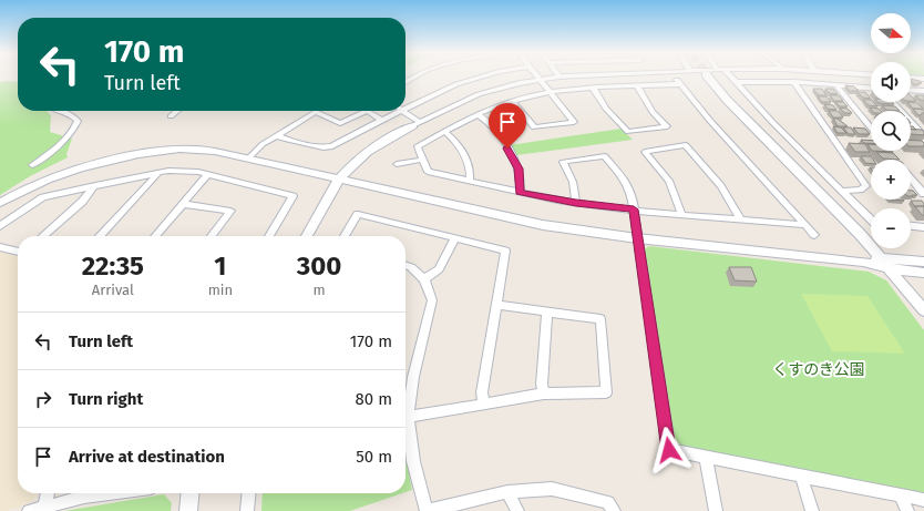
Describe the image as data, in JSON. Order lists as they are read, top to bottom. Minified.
{"parks":["くすのき公園"],"north":"right","page":{"map_buttons":["+","−"],"turn":["170 m","Turn left"],"eta":["22:35","Arrival","1","min","300","m"],"list":[{"name":"Turn left","value":"170 m"},{"name":"Turn right","value":"80 m"},{"name":"Arrive at destination","value":"50 m"}]}}
